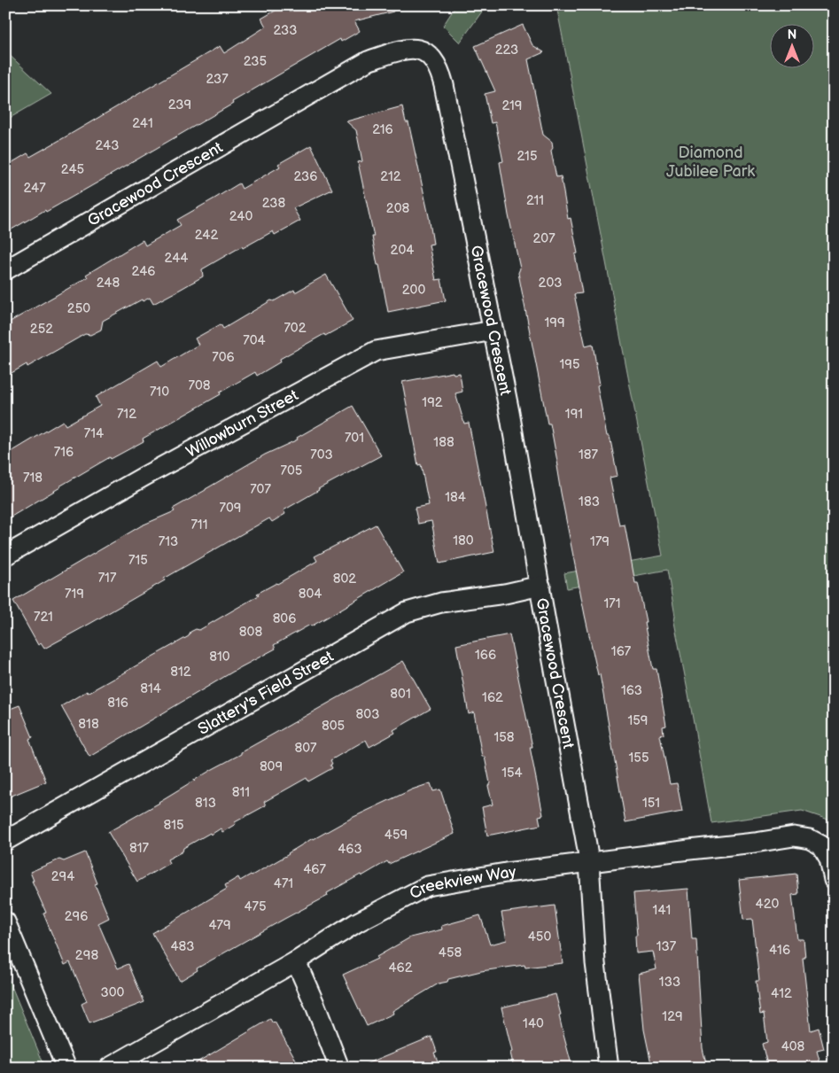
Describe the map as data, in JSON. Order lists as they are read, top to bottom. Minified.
{"streets":{"street":["Gracewood Crescent","Willowburn Street","Slattery's Field Street","Creekview Way"]},"crossings":[["Gracewood Crescent","Willowburn Street"],["Gracewood Crescent","Slattery's Field Street"],["Gracewood Crescent","Creekview Way"]],"parks":["Diamond Jubilee Park"],"house_numbers":["233","223","235","237","239","219","241","216","243","215","245","236","212","247","211","238","208","240","242","207","204","244","246","248","203","200","250","199","702","252","704","706","195","708","710","192","712","191","714","701","188","716","703","187","705","718","707","184","183","709","711","180","713","179","715","717","802","719","804","171","721","806","808","167","166","810","812","814","163","801","162","816","803","159","818","805","158","807","155","809","154","811","813","151","815","459","817","463","467","294","471","420","475","141","296","479","450","483","137","416","458","298","462","133","300","412","129","140","408"],"north":"top"}
